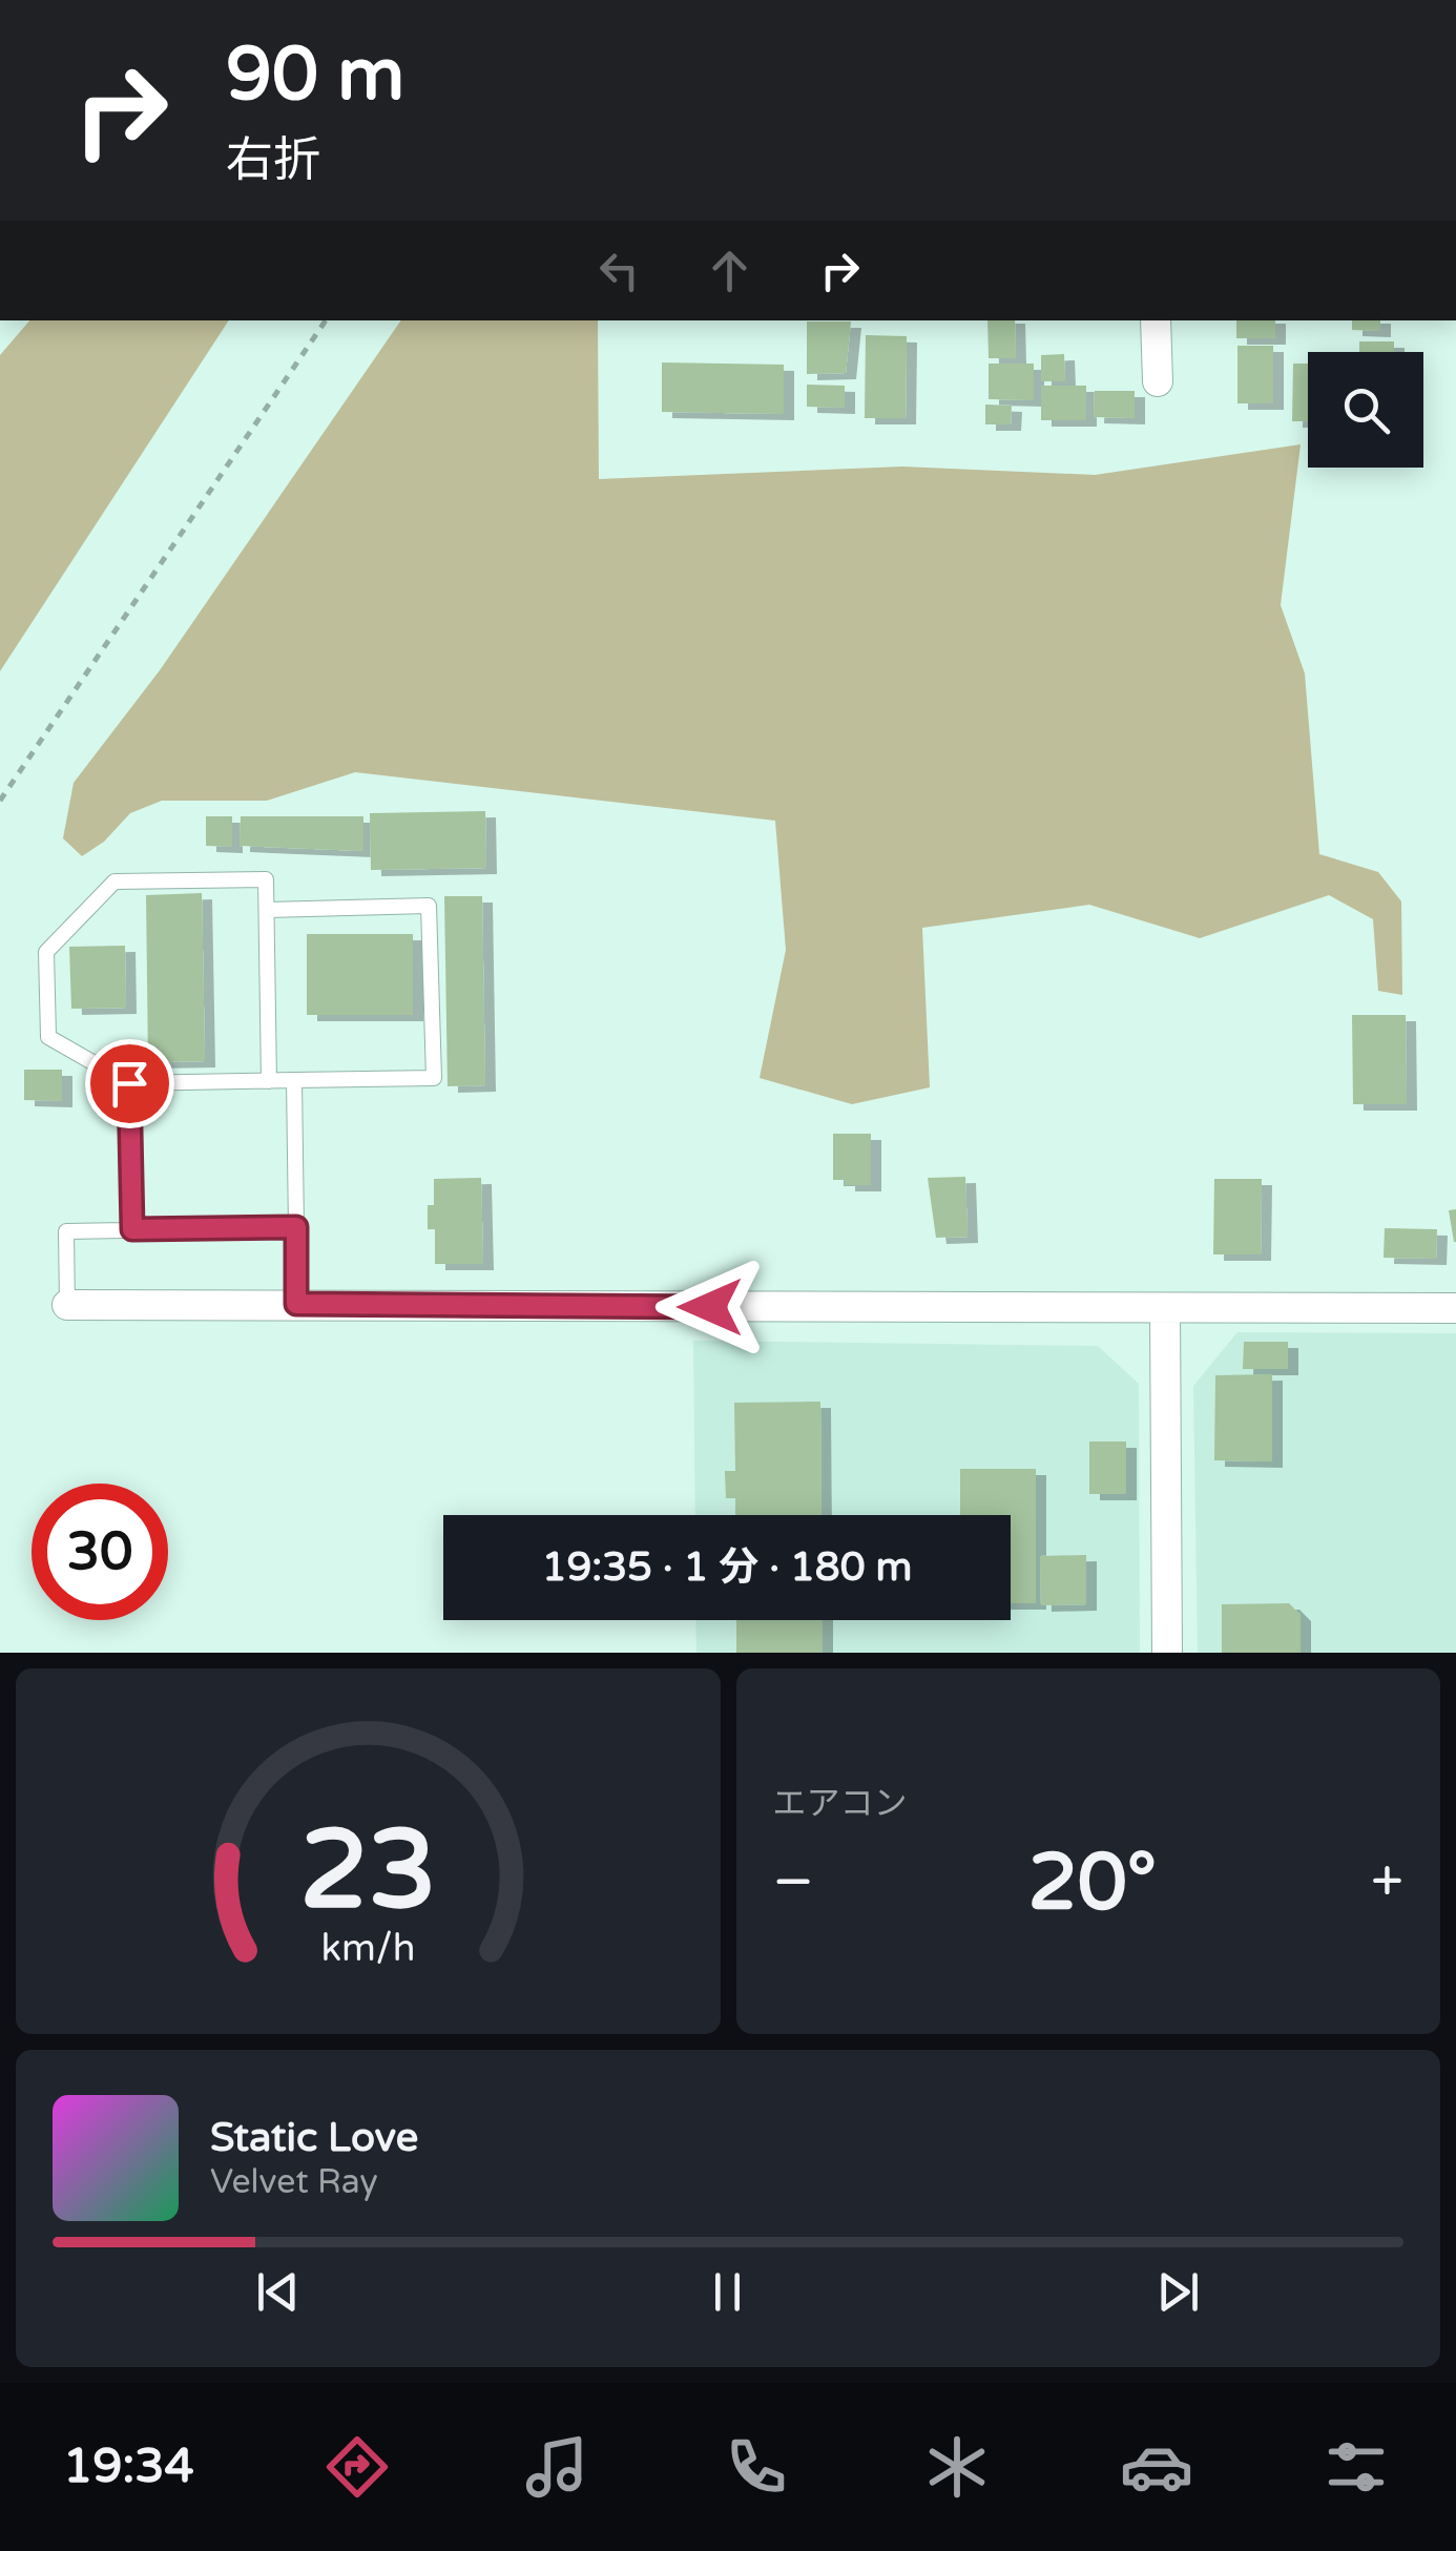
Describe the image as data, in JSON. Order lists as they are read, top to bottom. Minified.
{"page":{"turn":["90 m","右折"],"limit":"30","trip":"19:35 · 1 分 · 180 m","tile":"エアコン","heat":["−","20°","+"],"song":["Static Love","Velvet Ray"],"tabs":"19:34","gauge":["23","km/h"]}}
